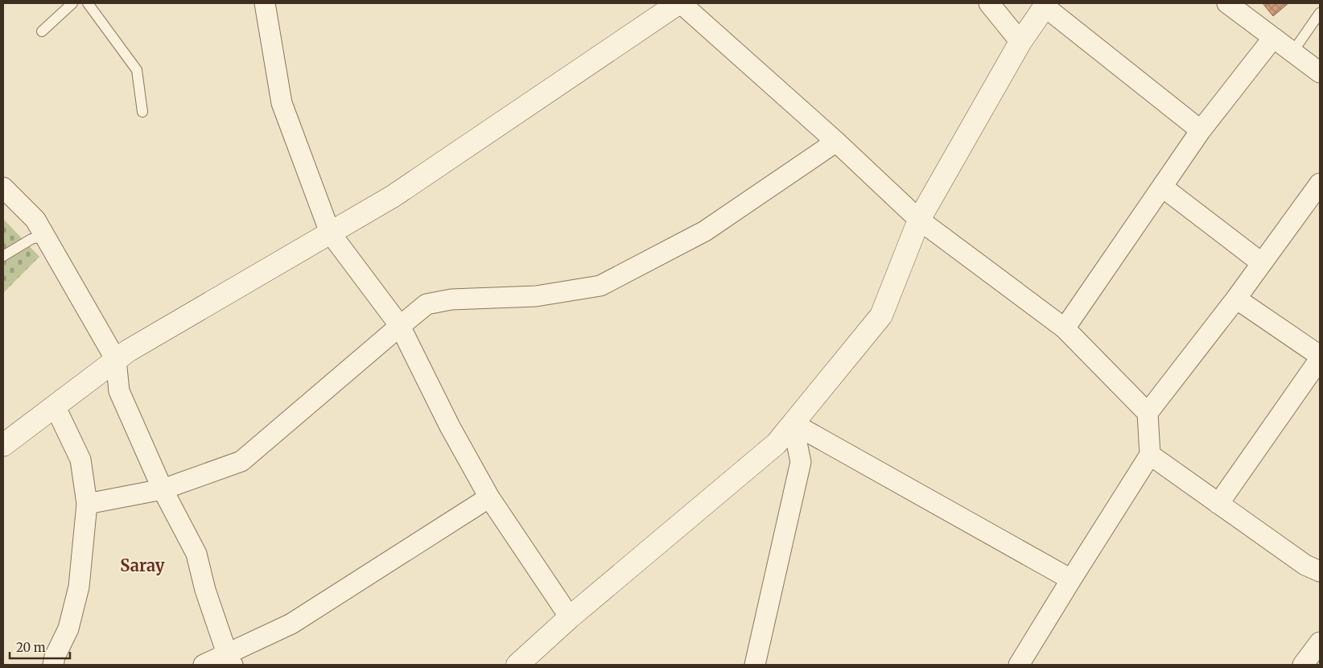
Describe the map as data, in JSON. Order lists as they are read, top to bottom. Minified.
{"districts":["Saray"],"scale_bar":"20 m"}
